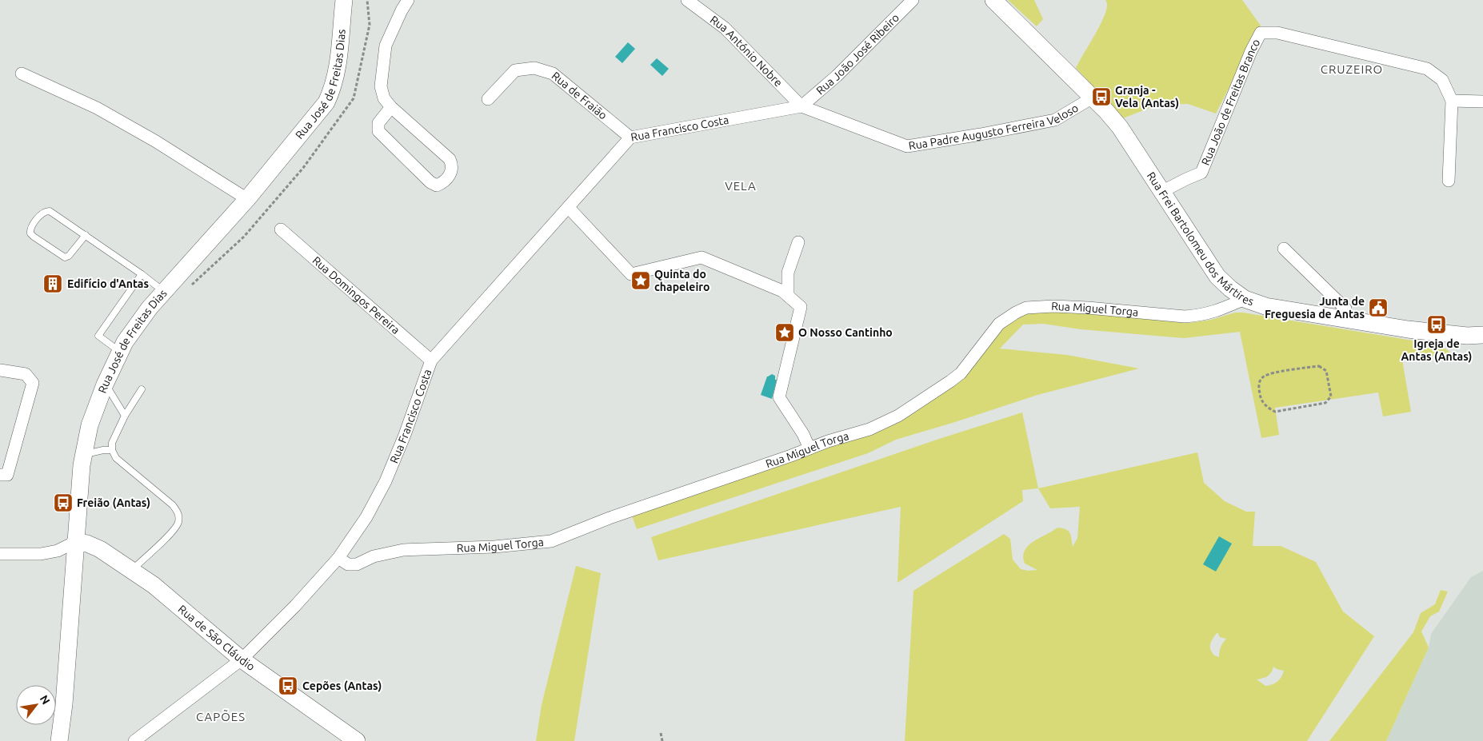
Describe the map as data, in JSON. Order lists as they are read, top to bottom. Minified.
{"streets":{"street":["Rua António Nobre","Rua João José Ribeiro","Rua José de Freitas Dias","Rua de Fraião","Rua João de Freitas Branco","Rua Padre Augusto Ferreira Veloso","Rua Francisco Costa","Rua Frei Bartolomeu dos Mártires","Rua Domingos Pereira","Rua Miguel Torga","Rua de São Cláudio"]},"crossings":[["Rua António Nobre","Rua João José Ribeiro"],["Rua António Nobre","Rua Padre Augusto Ferreira Veloso"],["Rua António Nobre","Rua Francisco Costa"],["Rua João José Ribeiro","Rua Padre Augusto Ferreira Veloso"],["Rua João José Ribeiro","Rua Francisco Costa"],["Rua José de Freitas Dias","Rua de São Cláudio"],["Rua de Fraião","Rua Francisco Costa"],["Rua João de Freitas Branco","Rua Frei Bartolomeu dos Mártires"],["Rua Padre Augusto Ferreira Veloso","Rua Francisco Costa"],["Rua Padre Augusto Ferreira Veloso","Rua Frei Bartolomeu dos Mártires"],["Rua Francisco Costa","Rua Domingos Pereira"],["Rua Francisco Costa","Rua Miguel Torga"],["Rua Francisco Costa","Rua de São Cláudio"],["Rua Frei Bartolomeu dos Mártires","Rua Miguel Torga"]],"districts":["CRUZEIRO","VELA","CAPÕES"],"places":{"bus stop":["Granja - Vela (Antas)","Igreja de Antas (Antas)","Freião (Antas)","Cepões (Antas)"],"place":["Quinta do chapeleiro","O Nosso Cantinho"],"building":["Edifício d'Antas"],"public building":["Junta de Freguesia de Antas"]},"north":"top right"}
